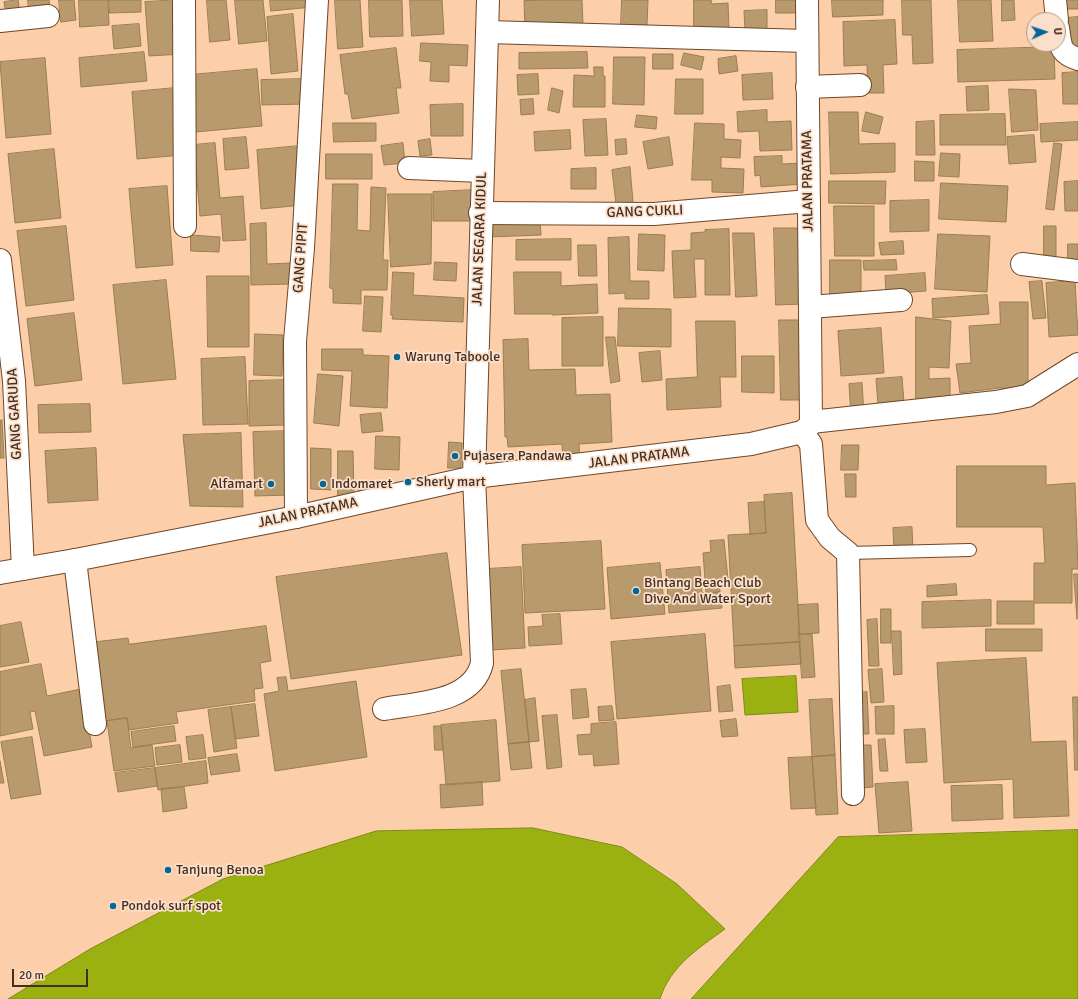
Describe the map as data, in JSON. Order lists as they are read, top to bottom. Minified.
{"streets":{"street":["JALAN PRATAMA","GANG CUKLI","JALAN SEGARA KIDUL","GANG PIPIT","GANG GARUDA"]},"crossings":[["JALAN PRATAMA","GANG CUKLI"],["JALAN PRATAMA","JALAN SEGARA KIDUL"],["JALAN PRATAMA","GANG PIPIT"],["JALAN PRATAMA","GANG GARUDA"],["GANG CUKLI","JALAN SEGARA KIDUL"]],"places":["Warung Taboole","Pujasera Pandawa","Sherly mart","Alfamart","Indomaret","Bintang Beach Club Dive And Water Sport","Tanjung Benoa","Pondok surf spot"],"scale_bar":"20 m","north":"right"}
